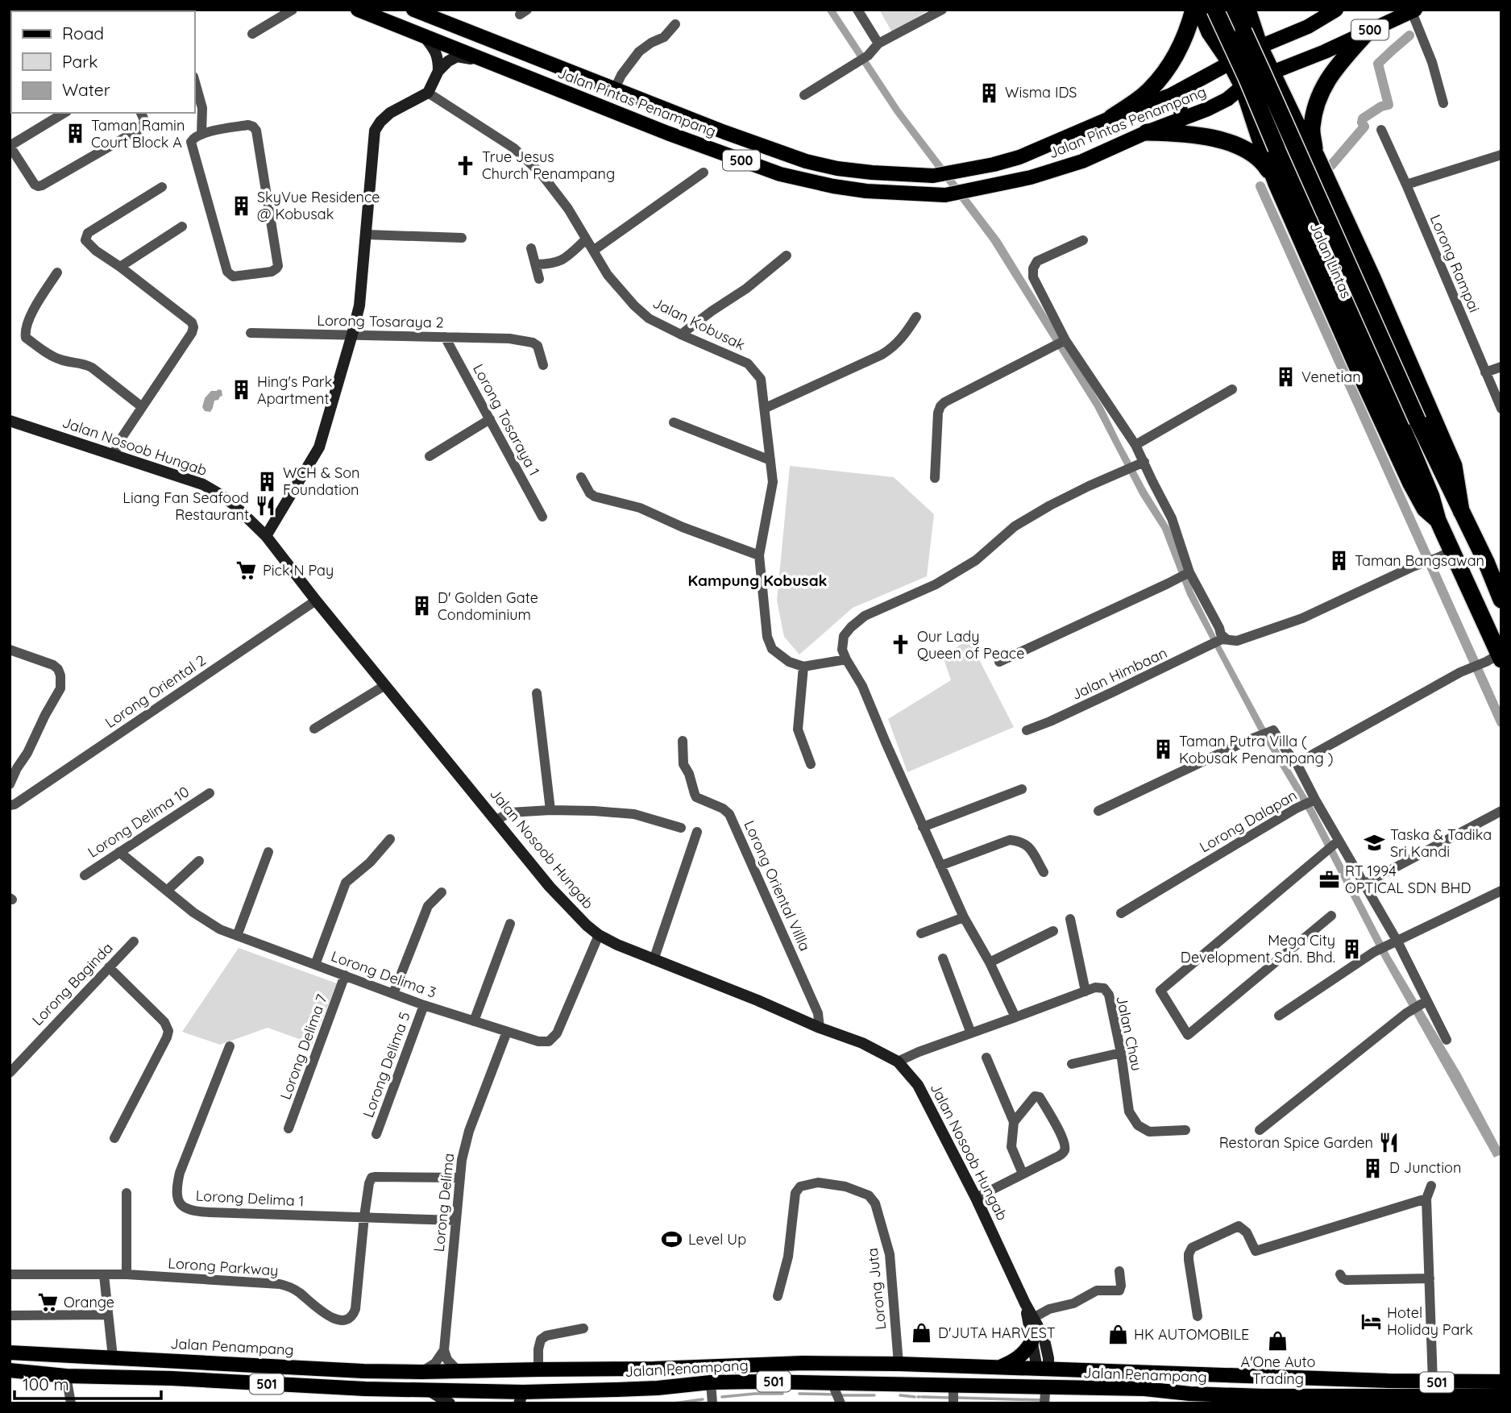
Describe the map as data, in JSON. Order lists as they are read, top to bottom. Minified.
{"streets":{"highway":["Jalan Lintas"],"main road":["500","Jalan Pintas Penampang","Jalan Nosoob Hungab","Jalan Penampang","501"],"street":["Lorong Rampai","Lorong Tosaraya 2","Jalan Kobusak","Lorong Tosaraya 1","Jalan Himbaan","Lorong Oriental 2","Lorong Dalapan","Lorong Delima 10","Lorong Oriental Villla","Lorong Delima 3","Lorong Baginda","Jalan Chau","Lorong Delima 7","Lorong Delima 5","Lorong Delima 1","Lorong Delima","Lorong Parkway","Lorong Juta"]},"crossings":[["Jalan Pintas Penampang","Jalan Lintas"],["Lorong Tosaraya 2","Lorong Tosaraya 1"],["Jalan Nosoob Hungab","Lorong Oriental 2"],["Jalan Nosoob Hungab","Lorong Oriental Villla"],["Jalan Nosoob Hungab","Lorong Delima 3"],["Jalan Nosoob Hungab","Jalan Chau"],["Jalan Nosoob Hungab","Jalan Penampang"],["Lorong Delima 10","Lorong Delima 3"],["Lorong Delima 3","Lorong Delima 7"],["Lorong Delima 3","Lorong Delima 5"],["Lorong Delima 3","Lorong Delima"],["Lorong Delima 1","Lorong Delima"],["Lorong Delima 1","Lorong Parkway"],["Lorong Juta","Jalan Penampang"]],"districts":["Kampung Kobusak"],"places":{"building":["Wisma IDS","Taman Ramin Court Block A","SkyVue Residence @ Kobusak","Venetian","Hing's Park Apartment","WCH & Son Foundation","Taman Bangsawan","D' Golden Gate Condominium","Taman Putra Villa ( Kobusak Penampang )","Mega City Development Sdn. Bhd.","D Junction"],"church":["True Jesus Church Penampang","Our Lady Queen of Peace"],"restaurant":["Liang Fan Seafood Restaurant","Restoran Spice Garden"],"supermarket":["Pick N Pay","Orange"],"school or university":["Taska & Tadika Sri Kandi"],"office":["RT 1994 OPTICAL SDN BHD"],"sports":["Level Up"],"hotel":["Hotel Holiday Park"],"shop":["D'JUTA HARVEST","HK AUTOMOBILE","A'One Auto Trading"]},"legend":["Road","Park","Water"],"scale_bar":"100 m"}
